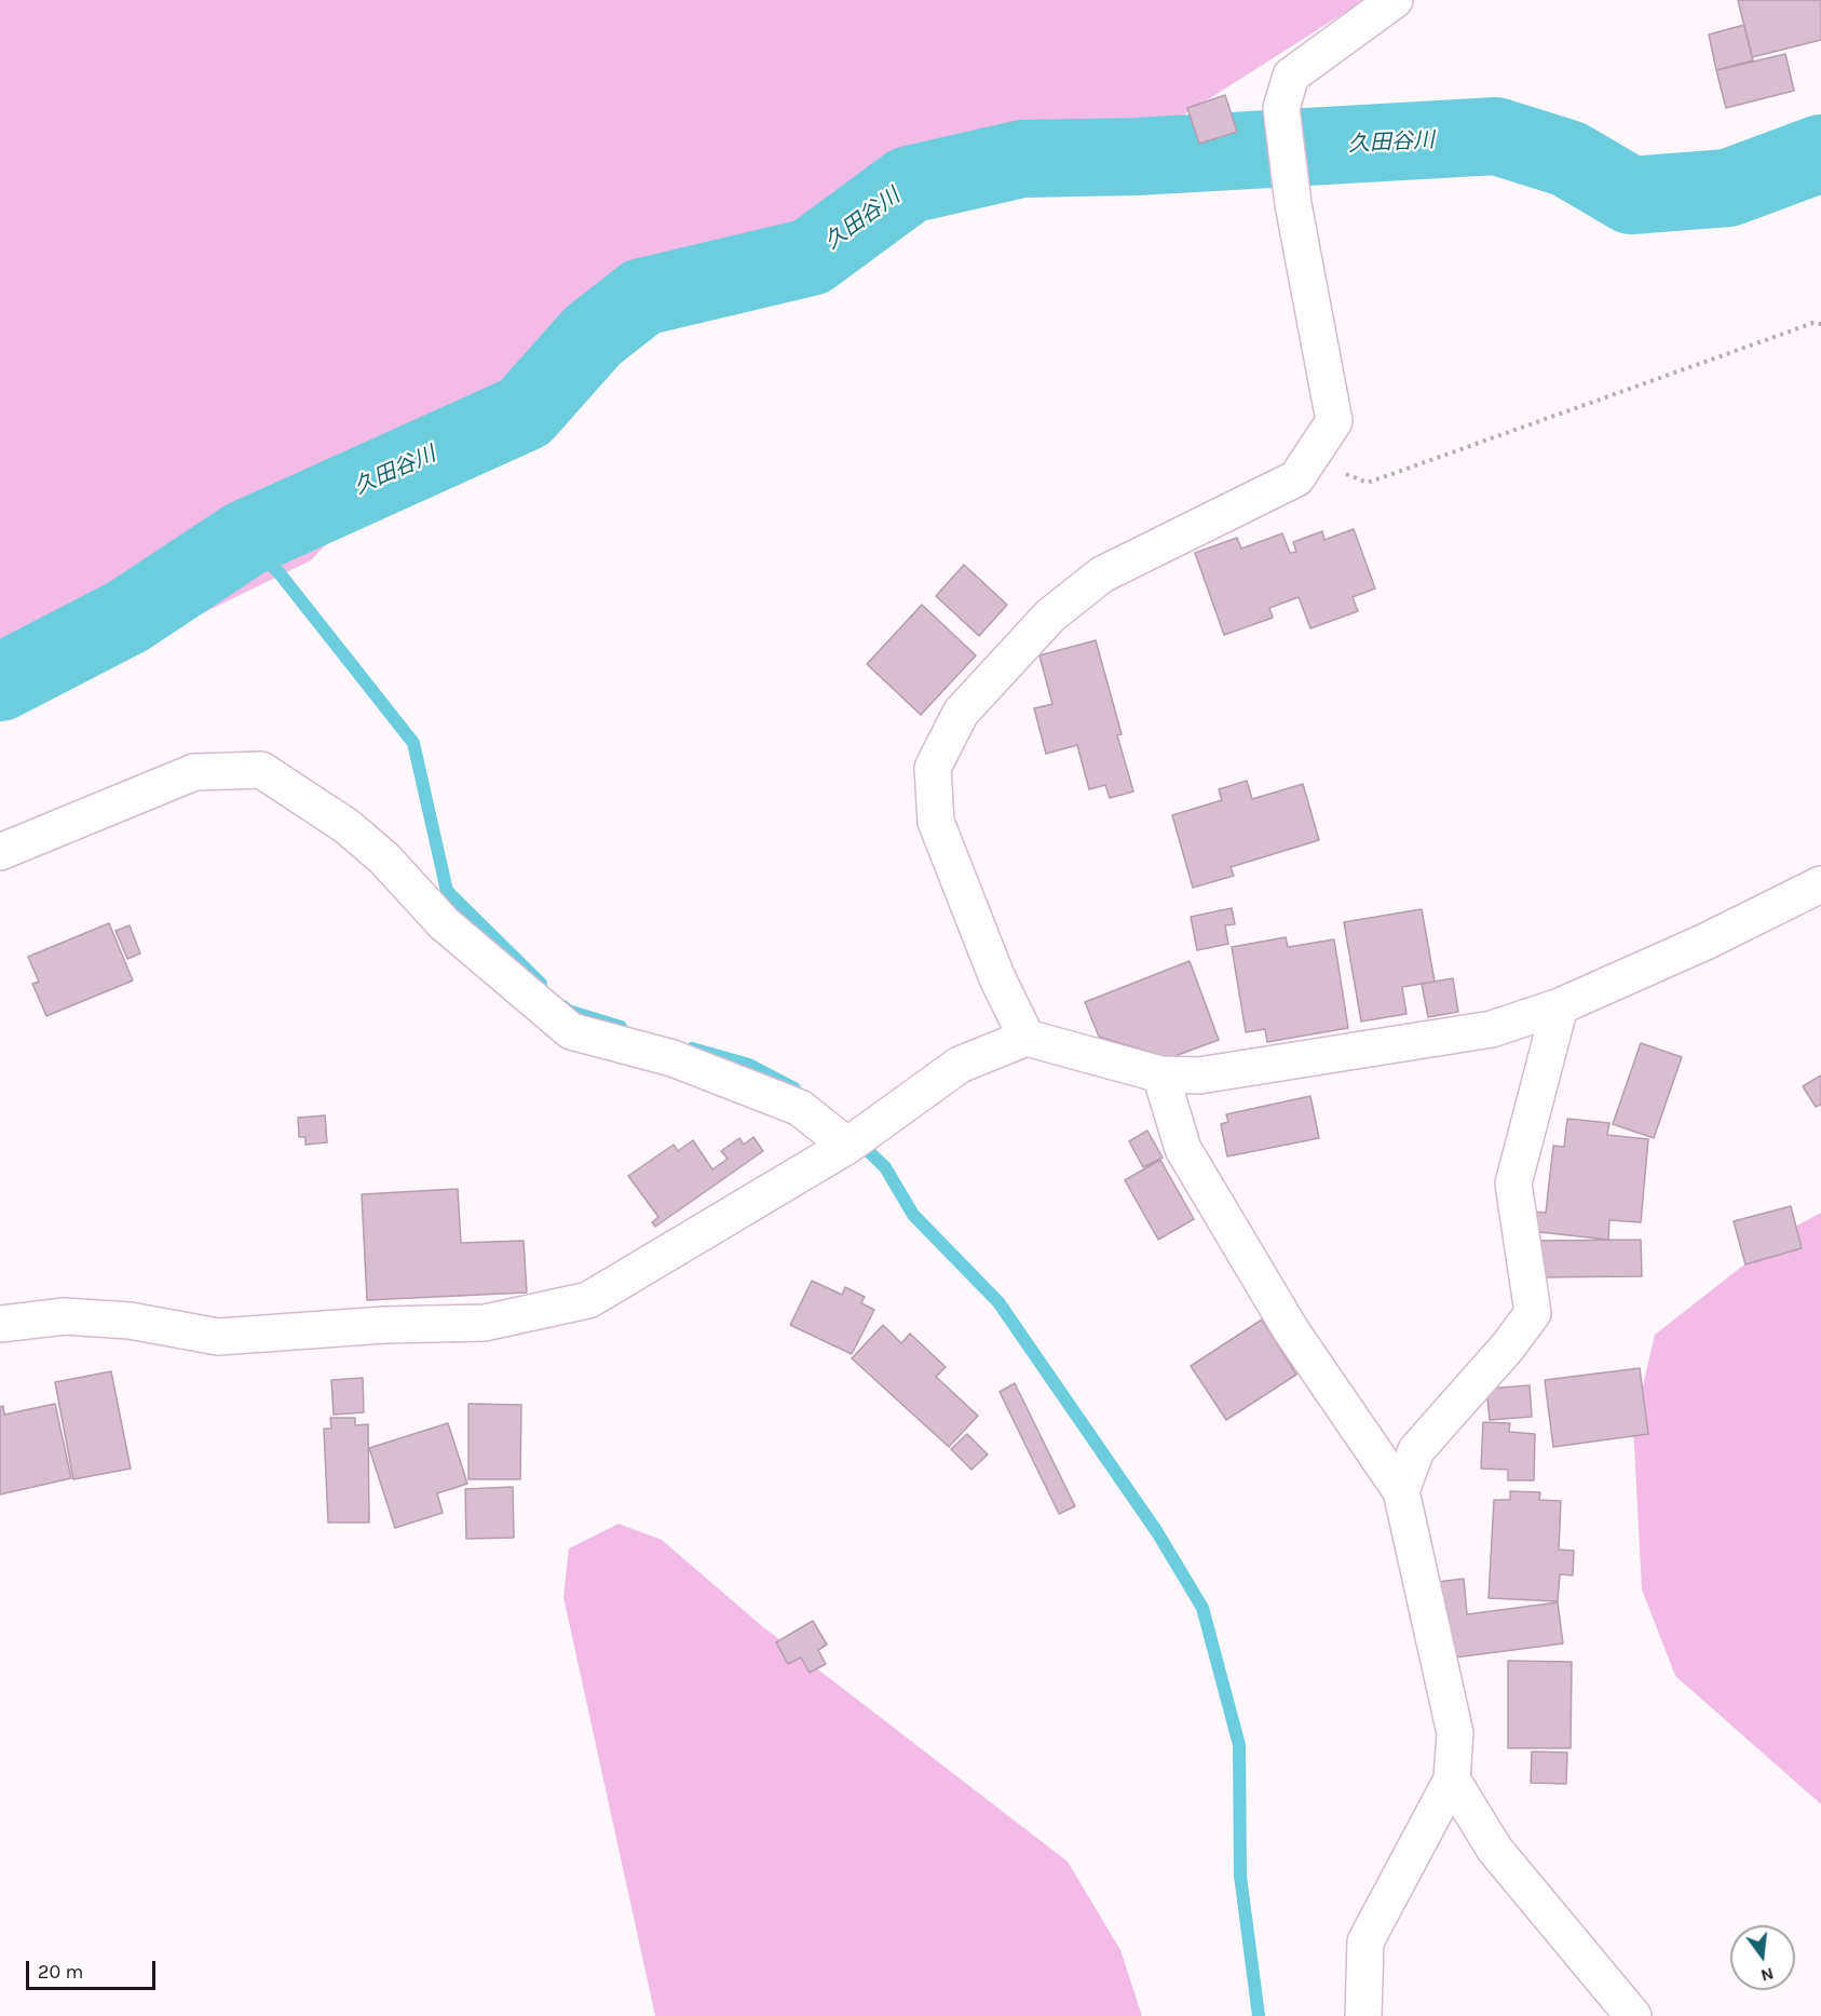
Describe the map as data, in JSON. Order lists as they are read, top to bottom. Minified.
{"water":["久田谷川"],"scale_bar":"20 m","north":"bottom"}
